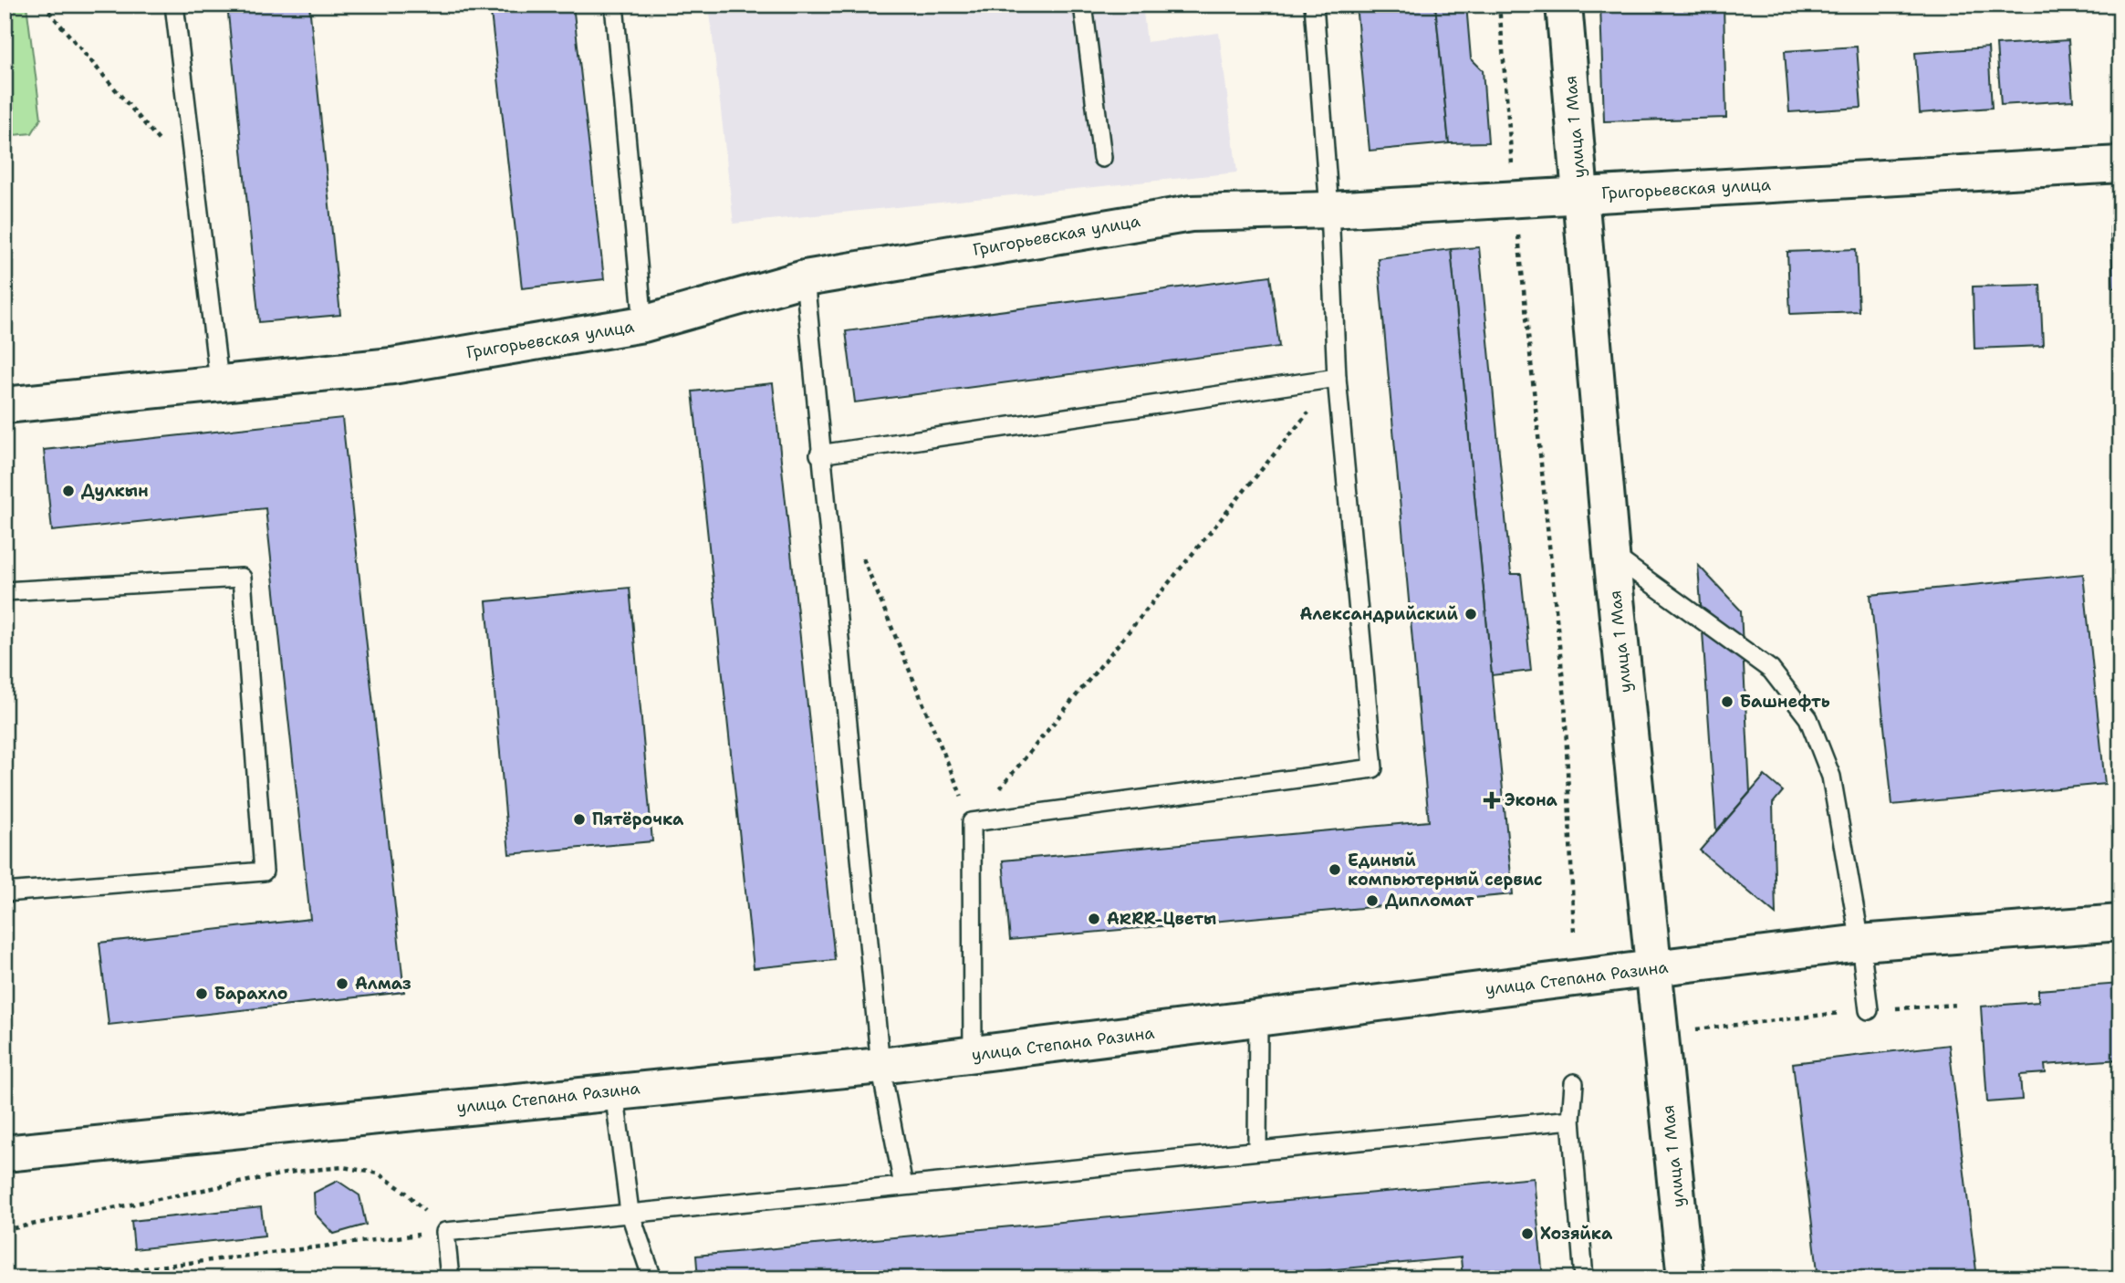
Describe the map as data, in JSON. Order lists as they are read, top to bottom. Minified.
{"streets":{"main road":["улица 1 Мая","Григорьевская улица","улица Степана Разина"]},"crossings":[["улица 1 Мая","Григорьевская улица"],["улица 1 Мая","улица Степана Разина"]],"places":{"other":["Дулкын","Александрийский","Башнефть","Пятёрочка","Единый компьютерный сервис","Дипломат","ARRR-Цветы","Алмаз","Барахло","Хозяйка"],"health":["Экона"]}}
